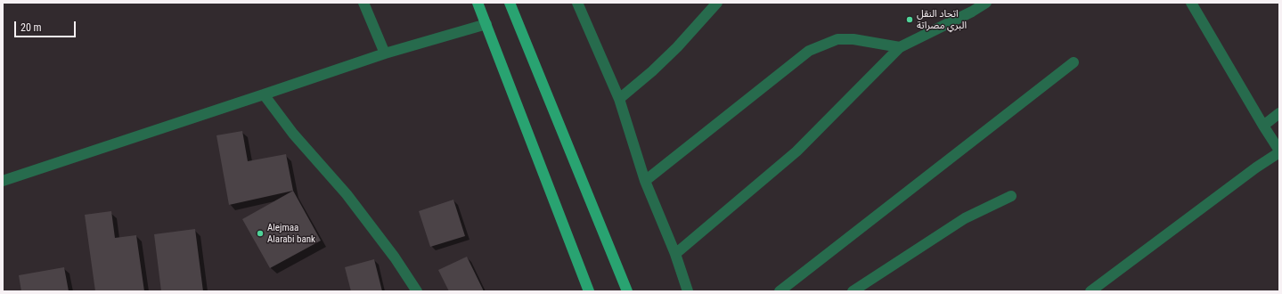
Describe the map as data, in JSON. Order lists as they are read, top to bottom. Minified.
{"places":["اتحاد النقل البري مصراتة","Alejmaa Alarabi bank"],"scale_bar":"20 m"}
